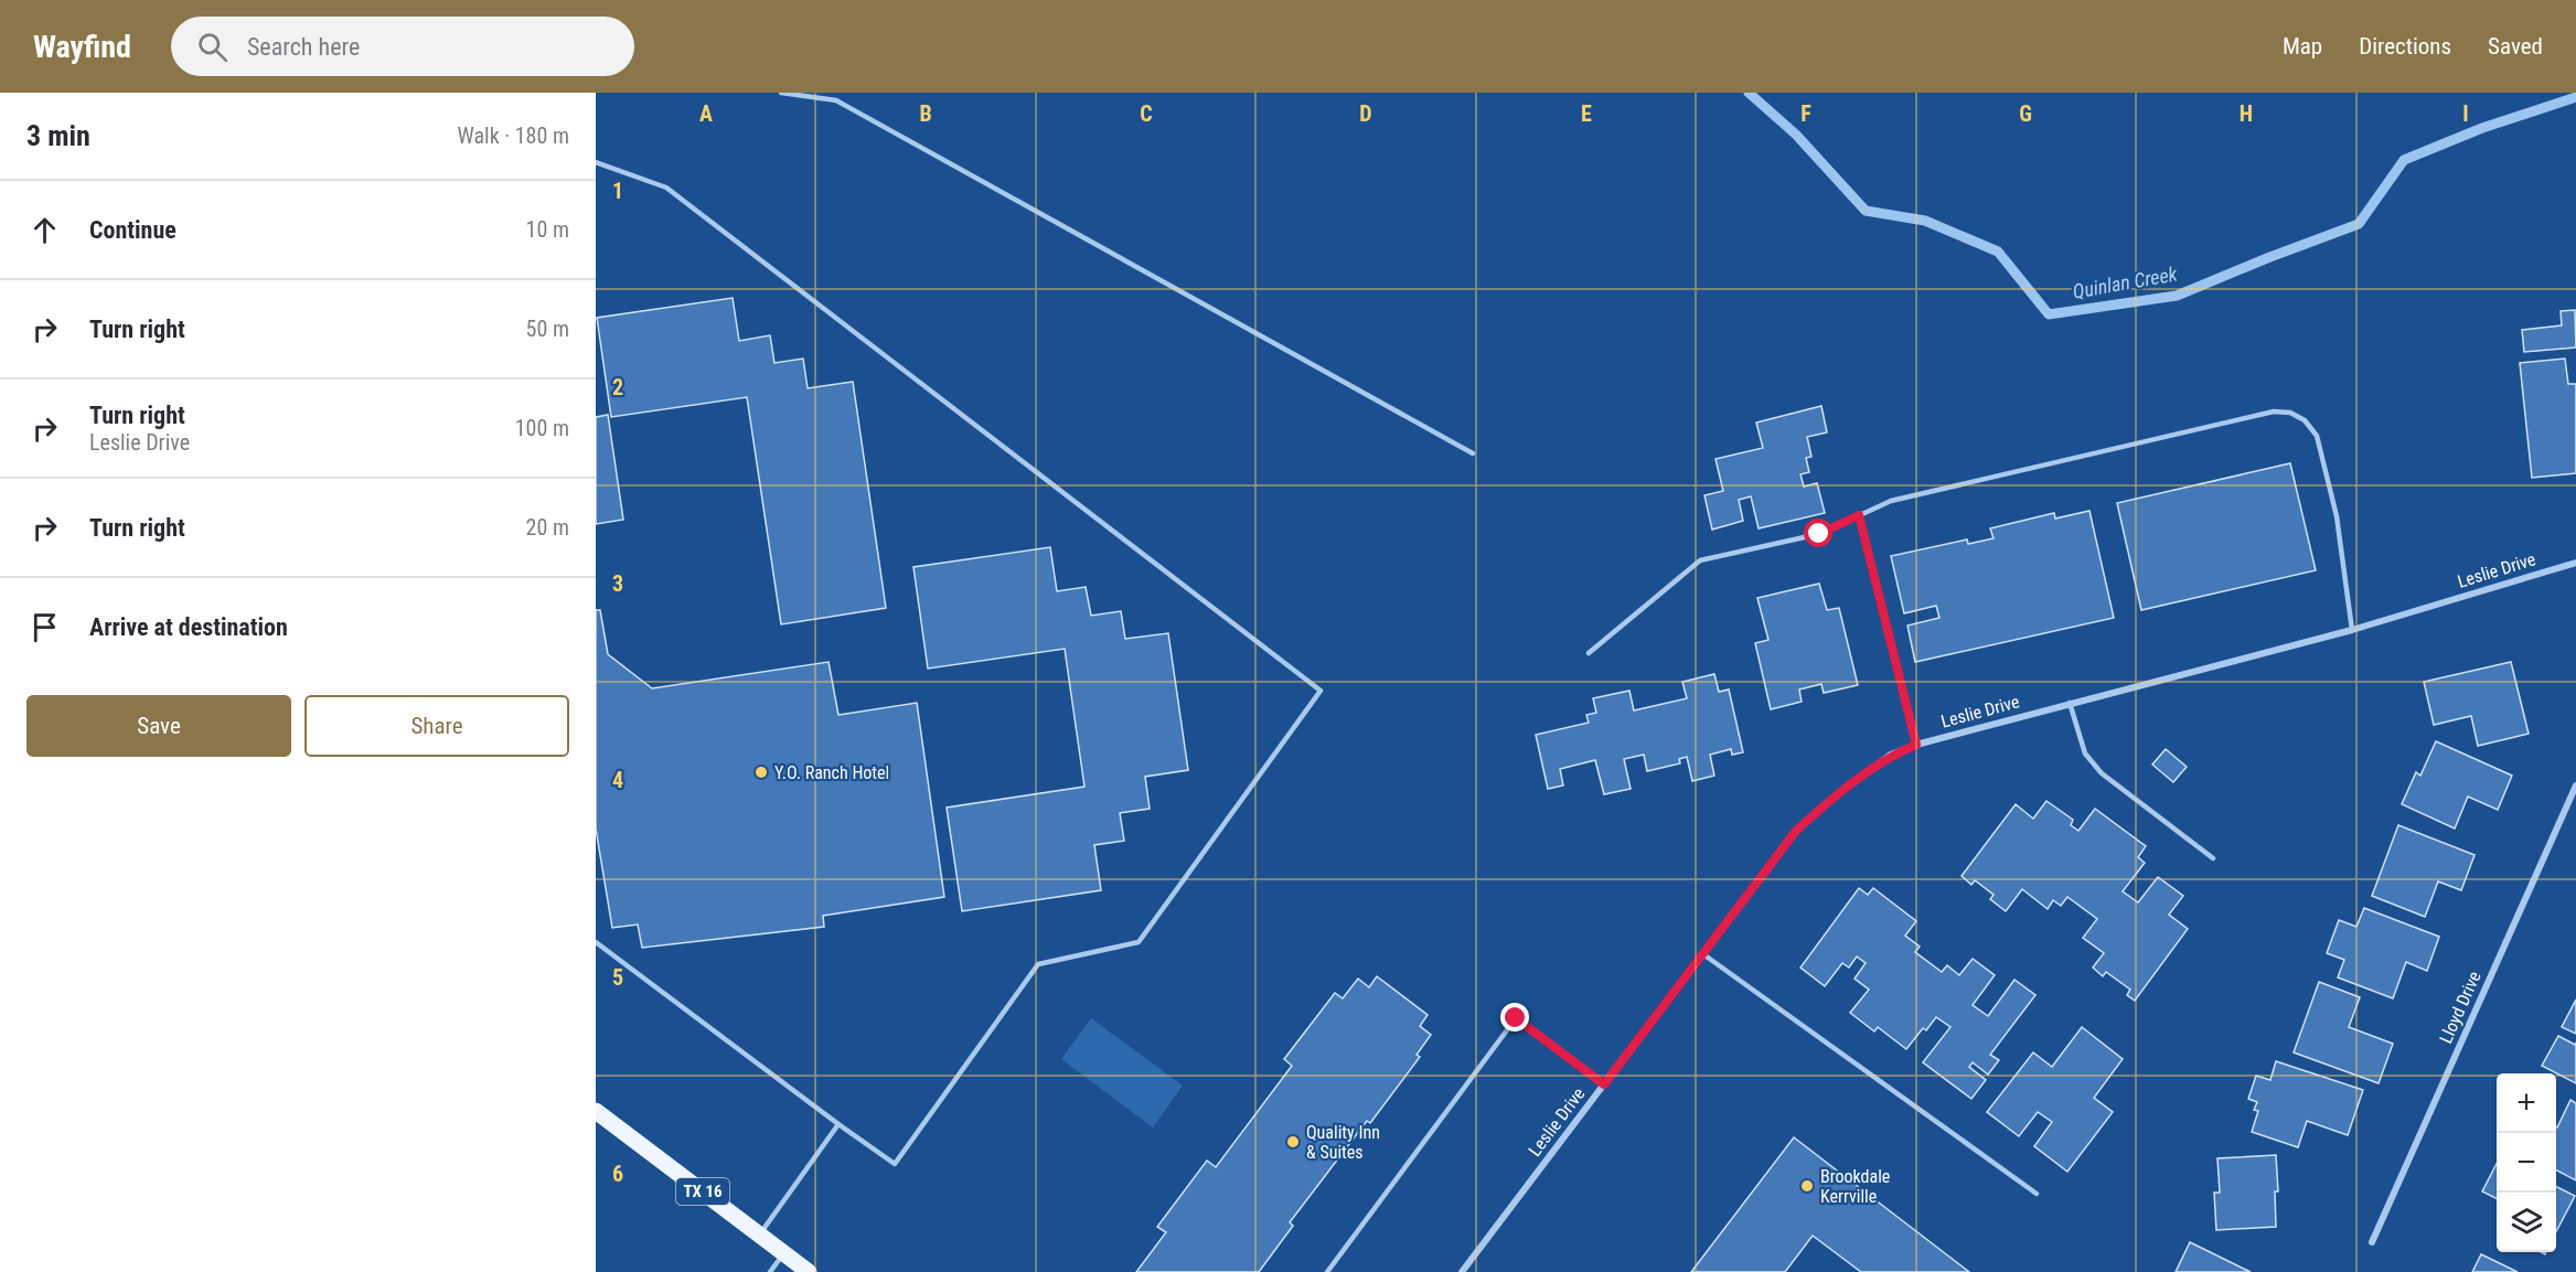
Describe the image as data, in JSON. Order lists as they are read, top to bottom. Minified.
{"streets":{"main road":["TX 16"],"street":["Leslie Drive","Lloyd Drive"]},"water":["Quinlan Creek"],"places":["Y.O. Ranch Hotel","Quality Inn & Suites","Brookdale Kerrville"],"page":{"header":"Wayfind","search":"Search here","nav":["Map","Directions","Saved"],"heading":["3 min","Walk · 180 m"],"list":[["Continue","10 m"],["Turn right","50 m"],["Turn right","Leslie Drive","100 m"],["Turn right","20 m"],"Arrive at destination"],"buttons":["Save","Share"],"map_buttons":["+","−"]},"grid":{"columns":["A","B","C","D","E","F","G","H","I"],"rows":["1","2","3","4","5","6"]}}
